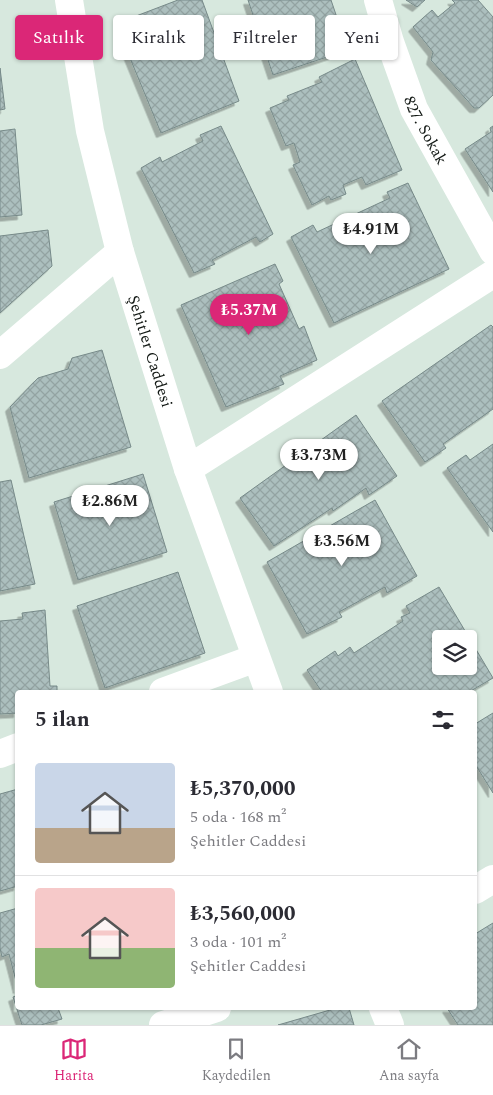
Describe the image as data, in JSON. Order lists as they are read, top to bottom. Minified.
{"streets":{"street":["827. Sokak","Şehitler Caddesi"]},"page":{"chip":["Satılık","Kiralık","Filtreler","Yeni"],"price":["₺4.91M","₺5.37M","₺3.73M","₺2.86M","₺3.56M"],"heading":"5 ilan","list":[{"name":"₺5,370,000","note":"5 oda · 168 m² · Şehitler Caddesi"},{"name":"₺3,560,000","note":"3 oda · 101 m² · Şehitler Caddesi"}],"tabs":["Harita","Kaydedilen","Ana sayfa"]}}
